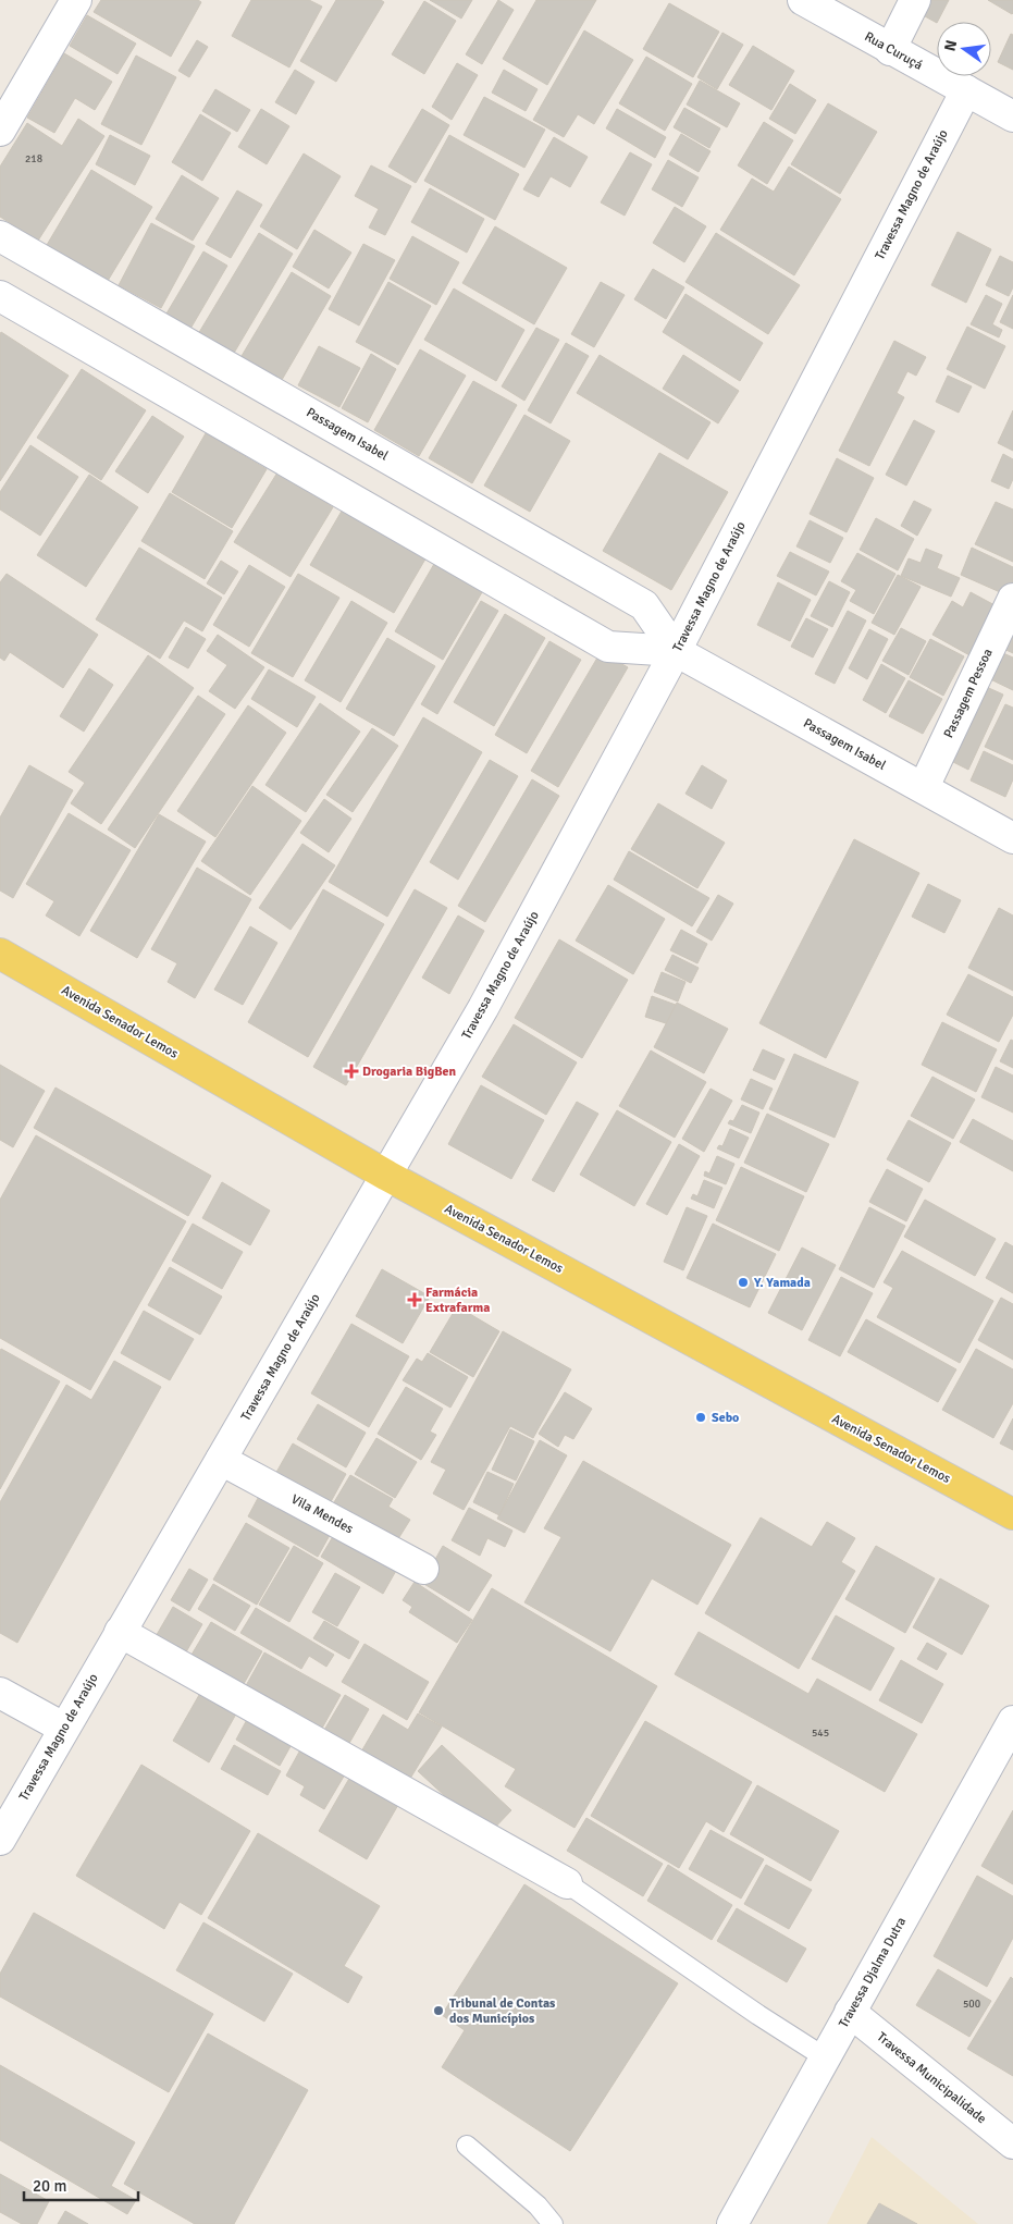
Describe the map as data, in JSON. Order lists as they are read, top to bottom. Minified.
{"streets":{"main road":["Avenida Senador Lemos"],"street":["Rua Curuçá","Travessa Magno de Araújo","Passagem Isabel","Passagem Pessoa","Vila Mendes","Travessa Djalma Dutra","Travessa Municipalidade"]},"crossings":[["Rua Curuçá","Travessa Magno de Araújo"],["Travessa Magno de Araújo","Passagem Isabel"],["Travessa Magno de Araújo","Avenida Senador Lemos"],["Travessa Magno de Araújo","Vila Mendes"],["Passagem Isabel","Passagem Pessoa"],["Travessa Djalma Dutra","Travessa Municipalidade"]],"places":{"health":["Drogaria BigBen","Farmácia Extrafarma"],"other":["Y. Yamada","Sebo","Tribunal de Contas dos Municípios"]},"house_numbers":["218","545","500"],"scale_bar":"20 m","north":"left"}
